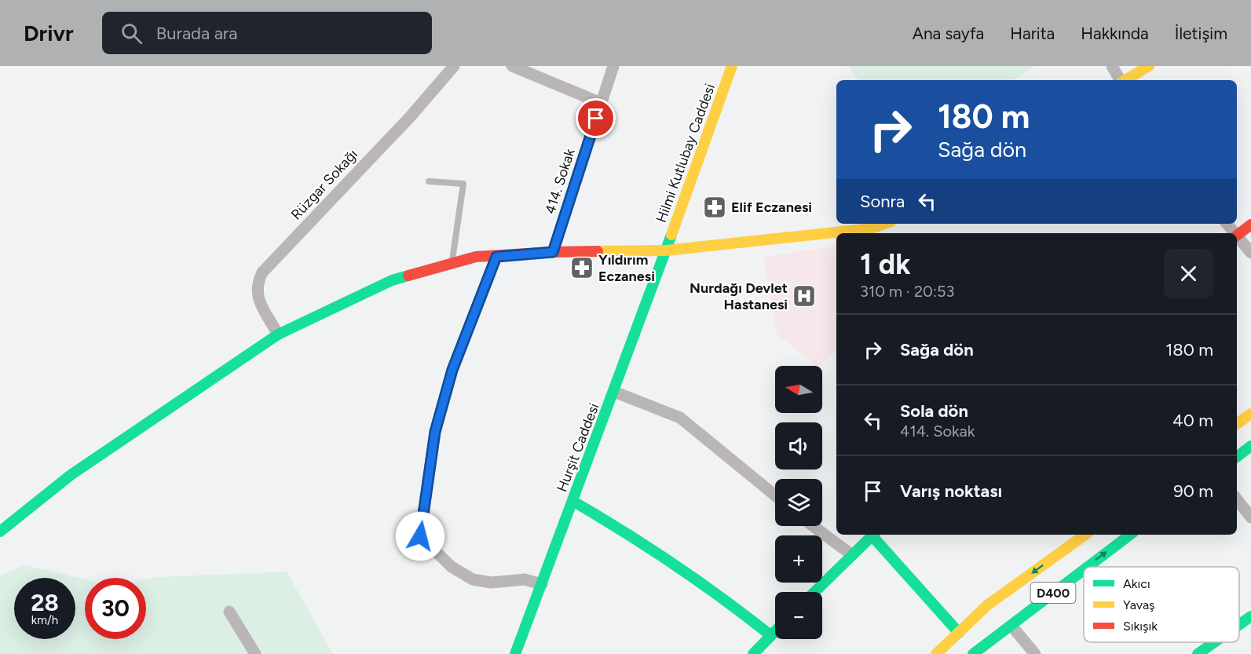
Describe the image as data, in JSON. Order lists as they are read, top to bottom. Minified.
{"streets":{"main road":["Hilmi Kutlubay Caddesi","Hurşit Caddesi","D400"],"street":["414. Sokak","Rüzgar Sokağı"]},"crossings":[["Hilmi Kutlubay Caddesi","Hurşit Caddesi"]],"places":{"pharmacy":["Elif Eczanesi","Yıldırım Eczanesi"],"hospital":["Nurdağı Devlet Hastanesi"]},"legend":["Akıcı","Yavaş","Sıkışık"],"north":"left","page":{"header":"Drivr","search":"Burada ara","nav":["Ana sayfa","Harita","Hakkında","İletişim"],"turn":["180 m","Sağa dön"],"then":"Sonra","heading":["1 dk","310 m · 20:53"],"list":[{"name":"Sağa dön","value":"180 m"},{"name":"Sola dön","note":"414. Sokak","value":"40 m"},{"name":"Varış noktası","value":"90 m"}],"map_buttons":["+","−"],"speed":"28 km/h","limit":"30"}}
